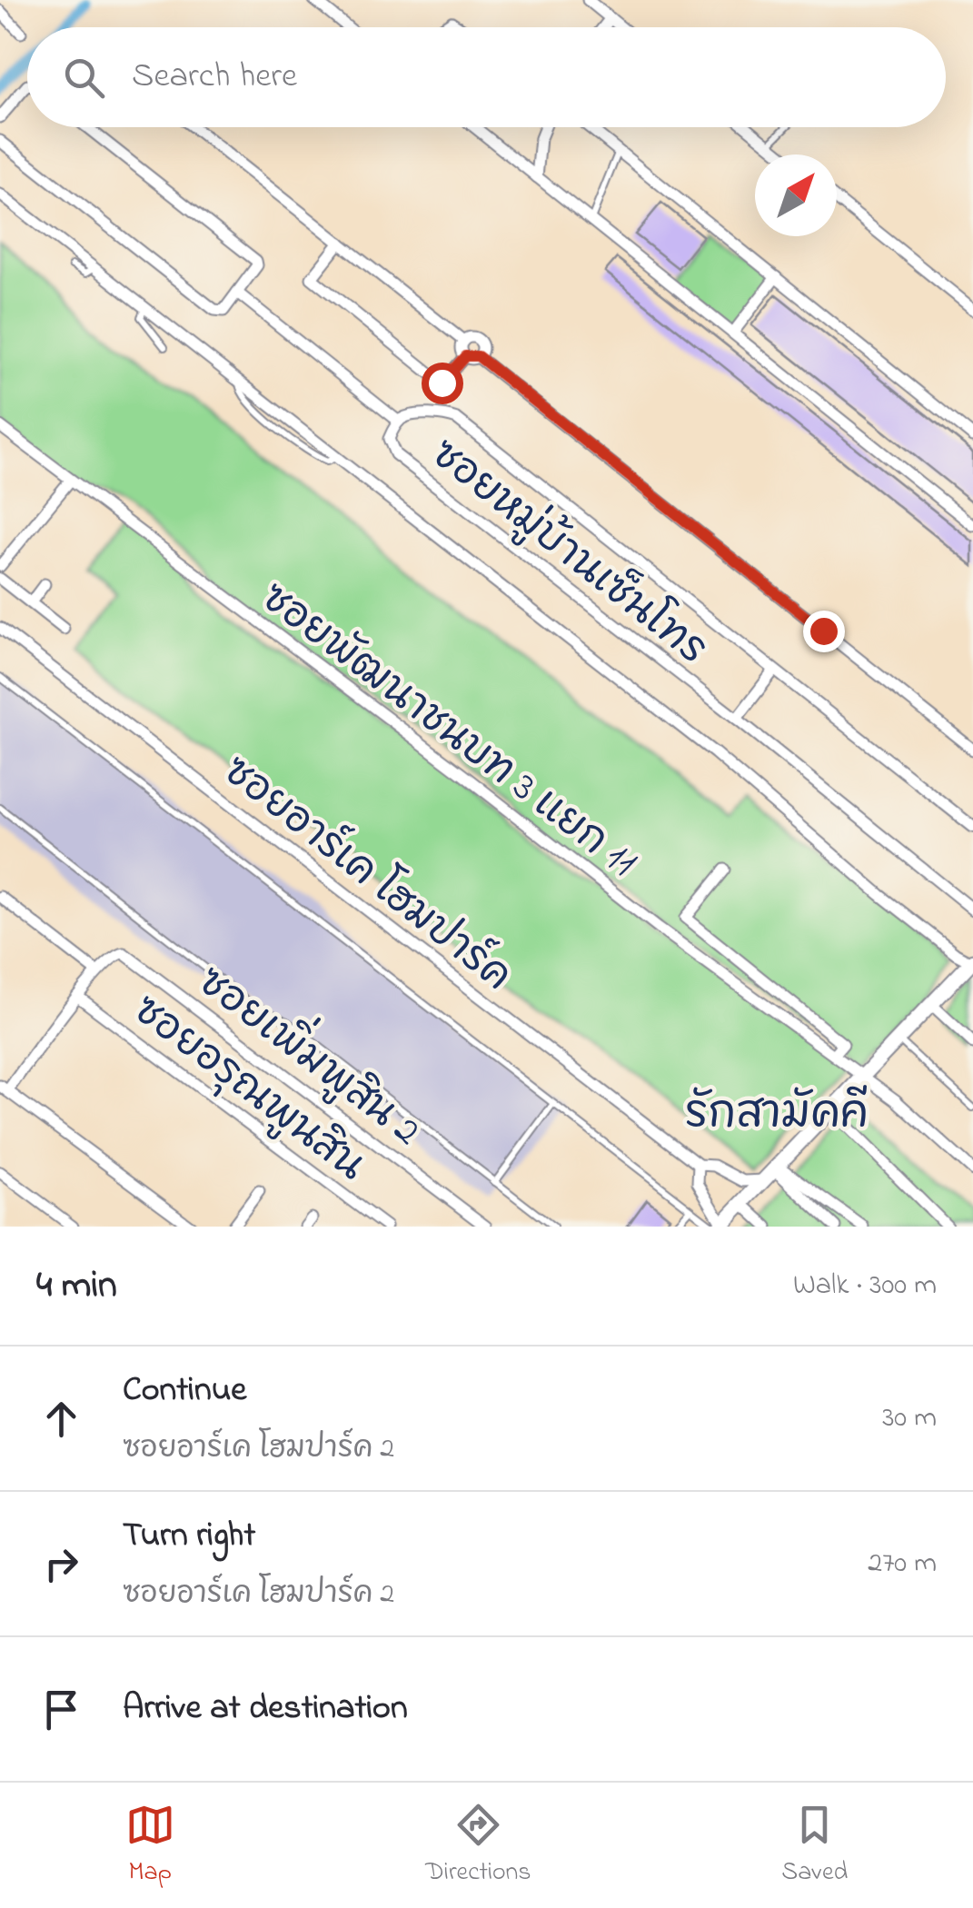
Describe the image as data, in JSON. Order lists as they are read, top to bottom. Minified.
{"streets":{"street":["ซอยหมู่บ้านเซ็นโทร","ซอยพัฒนาชนบท 3 แยก 11","ซอยอาร์เค โฮมปาร์ค","ซอยเพิ่มพูสิน 2","ซอยอรุณพูนสิน"]},"districts":["รักสามัคคี"],"north":"top right","page":{"search":"Search here","heading":["4 min","Walk · 300 m"],"list":[["Continue","ซอยอาร์เค โฮมปาร์ค 2","30 m"],["Turn right","ซอยอาร์เค โฮมปาร์ค 2","270 m"],"Arrive at destination"],"nav":["Map","Directions","Saved"]}}
